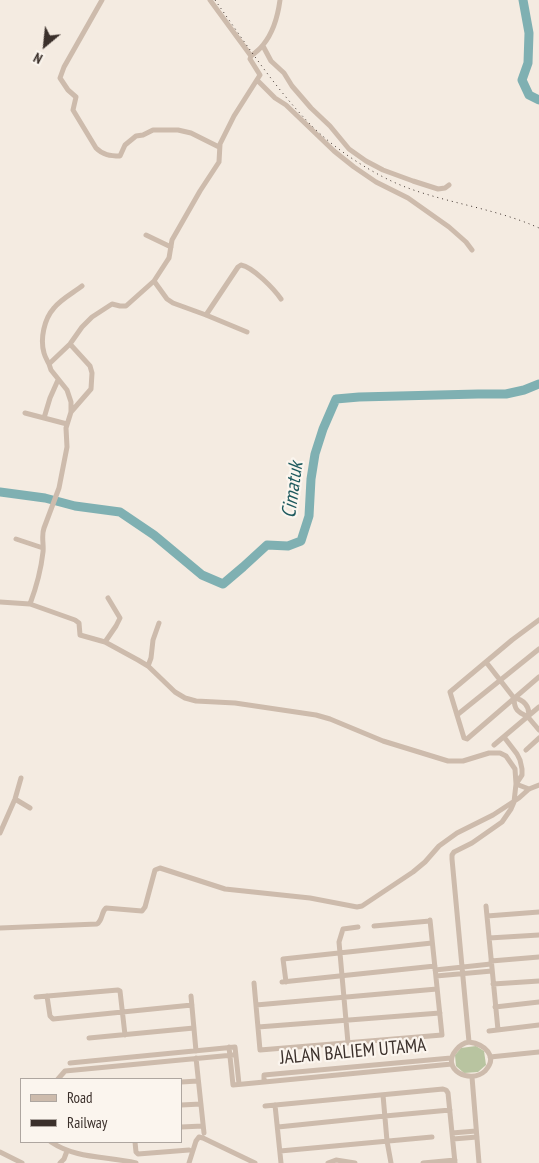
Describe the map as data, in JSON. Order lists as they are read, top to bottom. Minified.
{"streets":{"street":["JALAN BALIEM UTAMA"]},"water":["Cimatuk"],"legend":["Road","Railway"],"north":"bottom left"}
